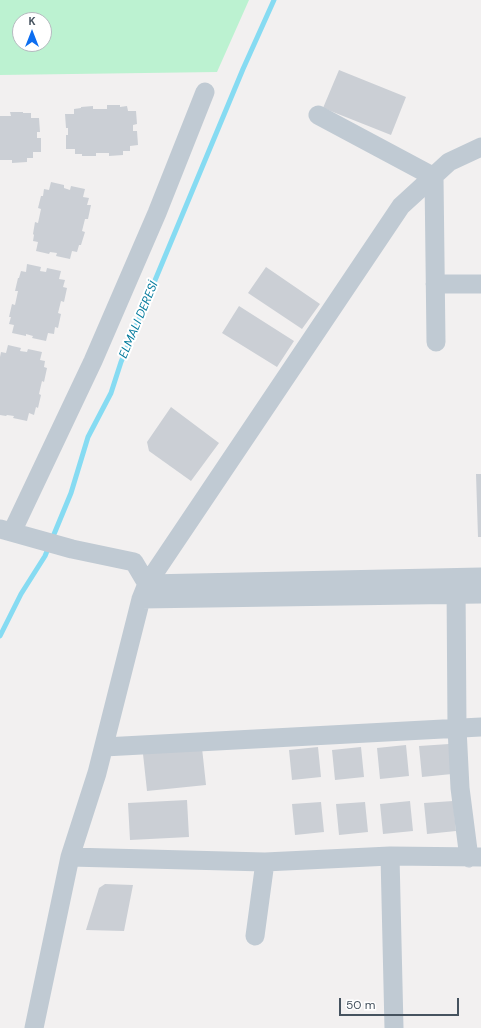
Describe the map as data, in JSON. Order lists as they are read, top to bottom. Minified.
{"water":["ELMALI DERESİ"],"scale_bar":"50 m","north":"top"}
